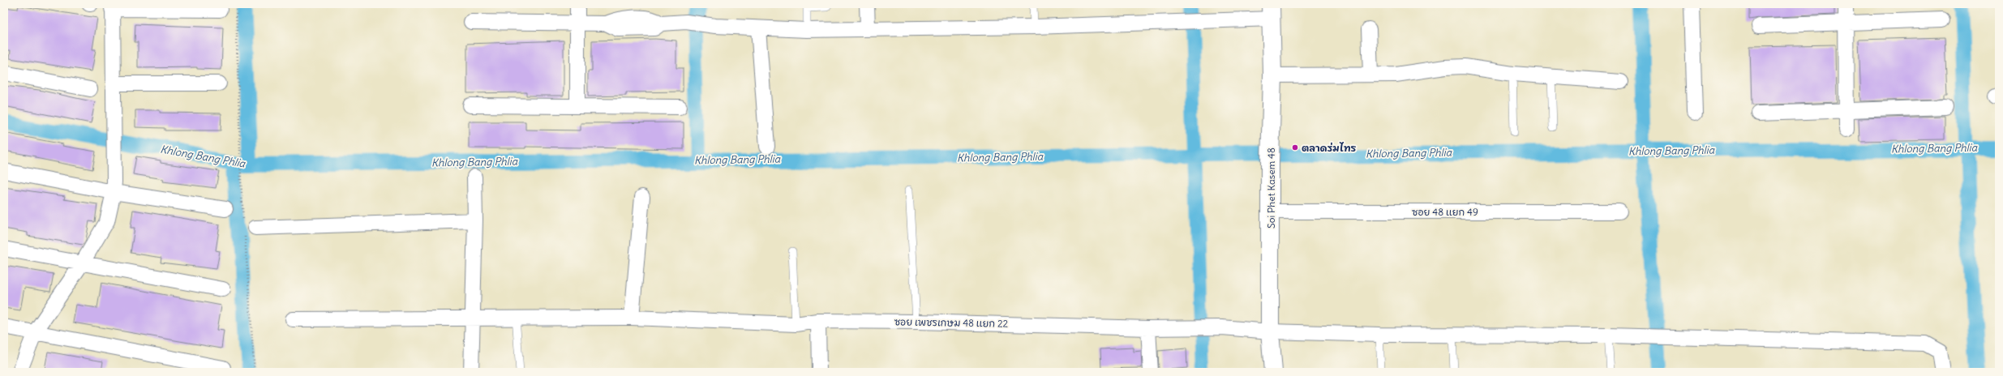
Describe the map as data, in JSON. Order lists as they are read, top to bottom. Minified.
{"streets":{"street":["Soi Phet Kasem 48","ซอย 48 แยก 49","ซอย เพชรเกษม 48 แยก 22"]},"crossings":[["Soi Phet Kasem 48","ซอย 48 แยก 49"],["Soi Phet Kasem 48","ซอย เพชรเกษม 48 แยก 22"]],"water":["Khlong Bang Phlia"],"places":["ตลาดร่มไทร"]}
